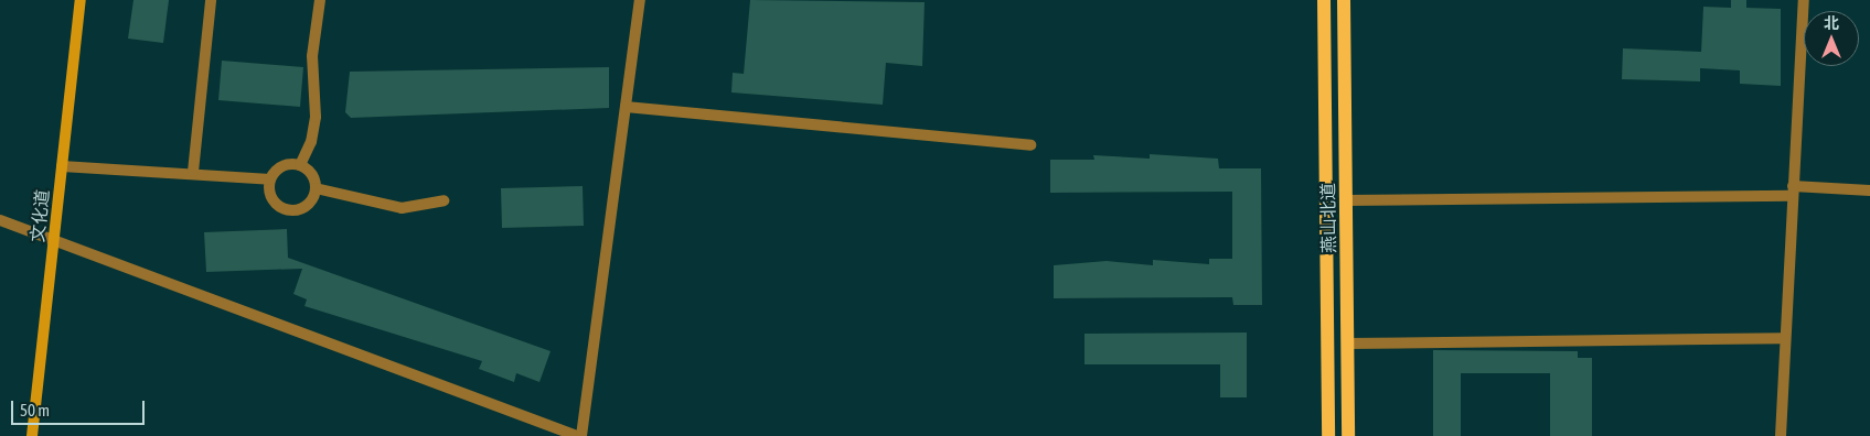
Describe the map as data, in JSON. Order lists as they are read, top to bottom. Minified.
{"streets":{"main road":["文化道","燕山北道"]},"scale_bar":"50 m","north":"top"}
